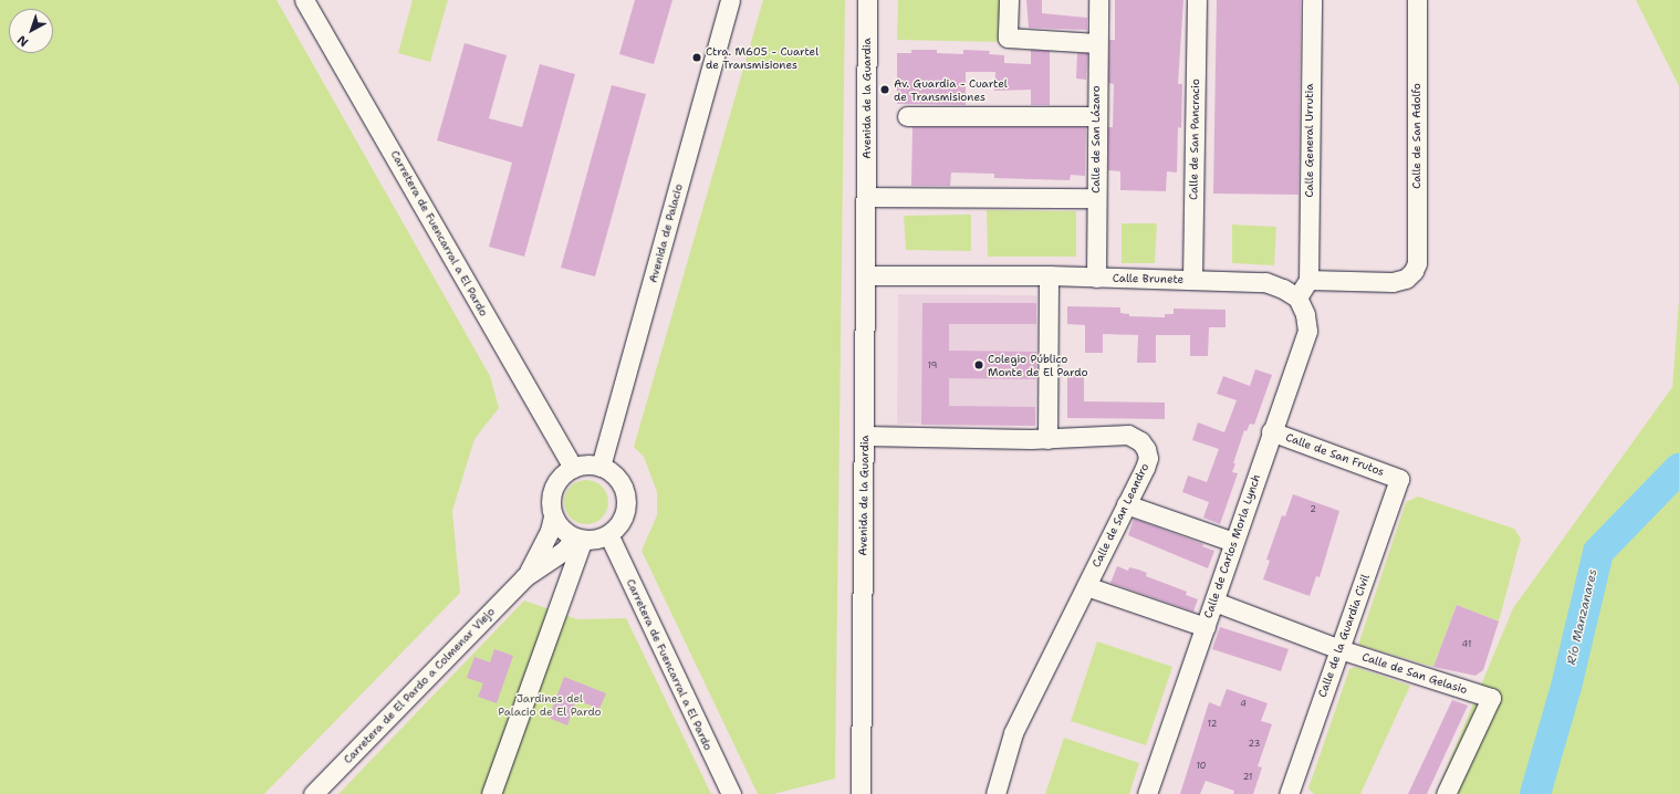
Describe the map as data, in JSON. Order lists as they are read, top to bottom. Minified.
{"streets":{"street":["Avenida de la Guardia","Calle de San Adolfo","Calle de San Lázaro","Calle de San Pancracio","Calle General Urrutia","Carretera de Fuencarral a El Pardo","Avenida de Palacio","Calle Brunete","Calle de San Frutos","Calle de San Leandro","Calle de Carlos Morla Lynch","Calle de la Guardia Civil","Calle de San Gelasio","Carretera de El Pardo a Colmenar Viejo"]},"crossings":[["Avenida de la Guardia","Calle Brunete"],["Avenida de la Guardia","Calle de San Leandro"],["Calle de San Adolfo","Calle General Urrutia"],["Calle de San Lázaro","Calle Brunete"],["Calle de San Pancracio","Calle Brunete"],["Carretera de Fuencarral a El Pardo","Avenida de Palacio"],["Calle Brunete","Calle de Carlos Morla Lynch"],["Calle de San Frutos","Calle de Carlos Morla Lynch"],["Calle de San Frutos","Calle de la Guardia Civil"],["Calle de Carlos Morla Lynch","Calle de San Gelasio"],["Calle de la Guardia Civil","Calle de San Gelasio"]],"water":["Río Manzanares"],"parks":["Jardines del Palacio de El Pardo"],"places":["Ctra. M605 - Cuartel de Transmisiones","Av. Guardia - Cuartel de Transmisiones","Colegio Público Monte de El Pardo"],"house_numbers":["19","2","41","4","12","23","10","21"],"north":"bottom left"}
